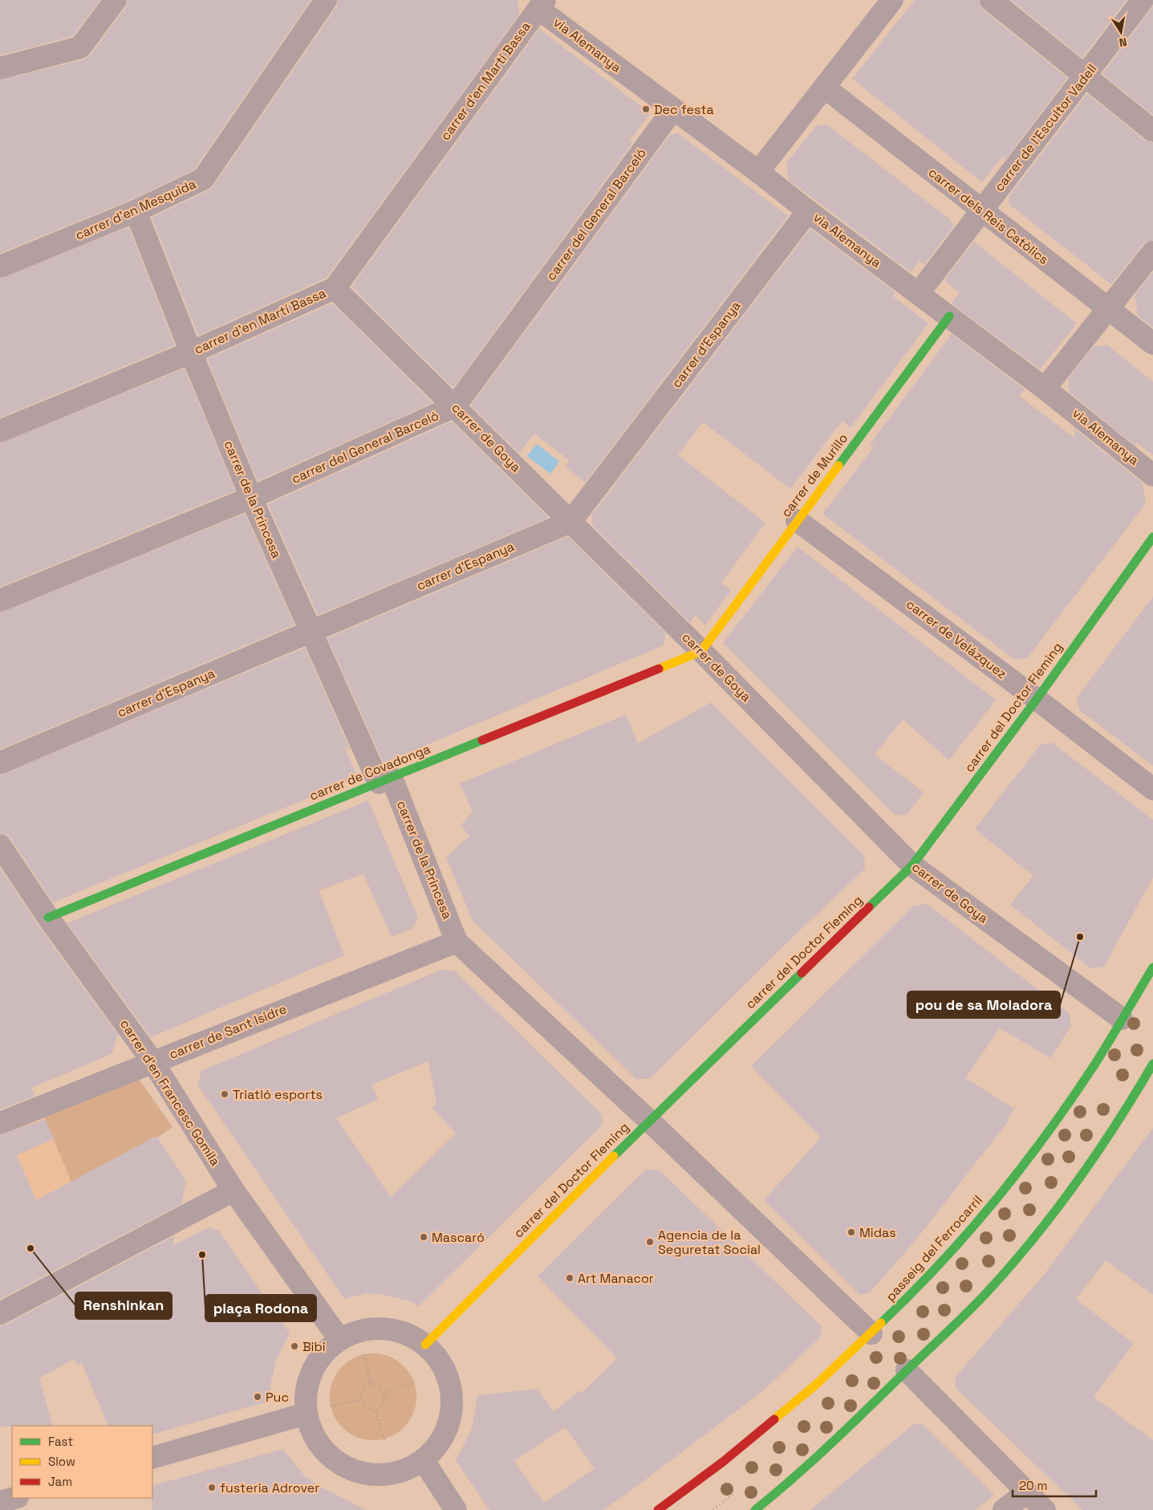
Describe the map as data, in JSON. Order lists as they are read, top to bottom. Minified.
{"streets":{"street":["via Alemanya","carrer d'en Martí Bassa","carrer de l'Escultor Vadell","carrer d'en Mesquida","carrer del General Barceló","carrer dels Reis Catòlics","carrer d'Espanya","carrer de Goya","carrer de Murillo","carrer de la Princesa","carrer de Velázquez","carrer del Doctor Fleming","carrer de Covadonga","carrer de Sant Isidre","carrer d'en Francesc Gomila","passeig del Ferrocarril"]},"crossings":[["via Alemanya","carrer d'en Martí Bassa"],["via Alemanya","carrer de l'Escultor Vadell"],["via Alemanya","carrer del General Barceló"],["via Alemanya","carrer d'Espanya"],["via Alemanya","carrer de Murillo"],["carrer d'en Martí Bassa","carrer de Goya"],["carrer d'en Martí Bassa","carrer de la Princesa"],["carrer de l'Escultor Vadell","carrer dels Reis Catòlics"],["carrer d'en Mesquida","carrer de la Princesa"],["carrer del General Barceló","carrer de Goya"],["carrer del General Barceló","carrer de la Princesa"],["carrer d'Espanya","carrer de Goya"],["carrer d'Espanya","carrer de la Princesa"],["carrer de Goya","carrer de Murillo"],["carrer de Goya","carrer del Doctor Fleming"],["carrer de Goya","carrer de Covadonga"],["carrer de Goya","passeig del Ferrocarril"],["carrer de Murillo","carrer de Velázquez"],["carrer de Murillo","carrer de Covadonga"],["carrer de la Princesa","carrer de Covadonga"],["carrer de la Princesa","carrer de Sant Isidre"],["carrer de Velázquez","carrer del Doctor Fleming"],["carrer de Covadonga","carrer d'en Francesc Gomila"],["carrer de Sant Isidre","carrer d'en Francesc Gomila"]],"places":["Dec festa","pou de sa Moladora","Triatló esports","Midas","Mascaró","Agencia de la Seguretat Social","Renshinkan","plaça Rodona","Art Manacor","Bibi","Puc","fusteria Adrover"],"legend":["Fast","Slow","Jam"],"scale_bar":"20 m","north":"bottom"}
